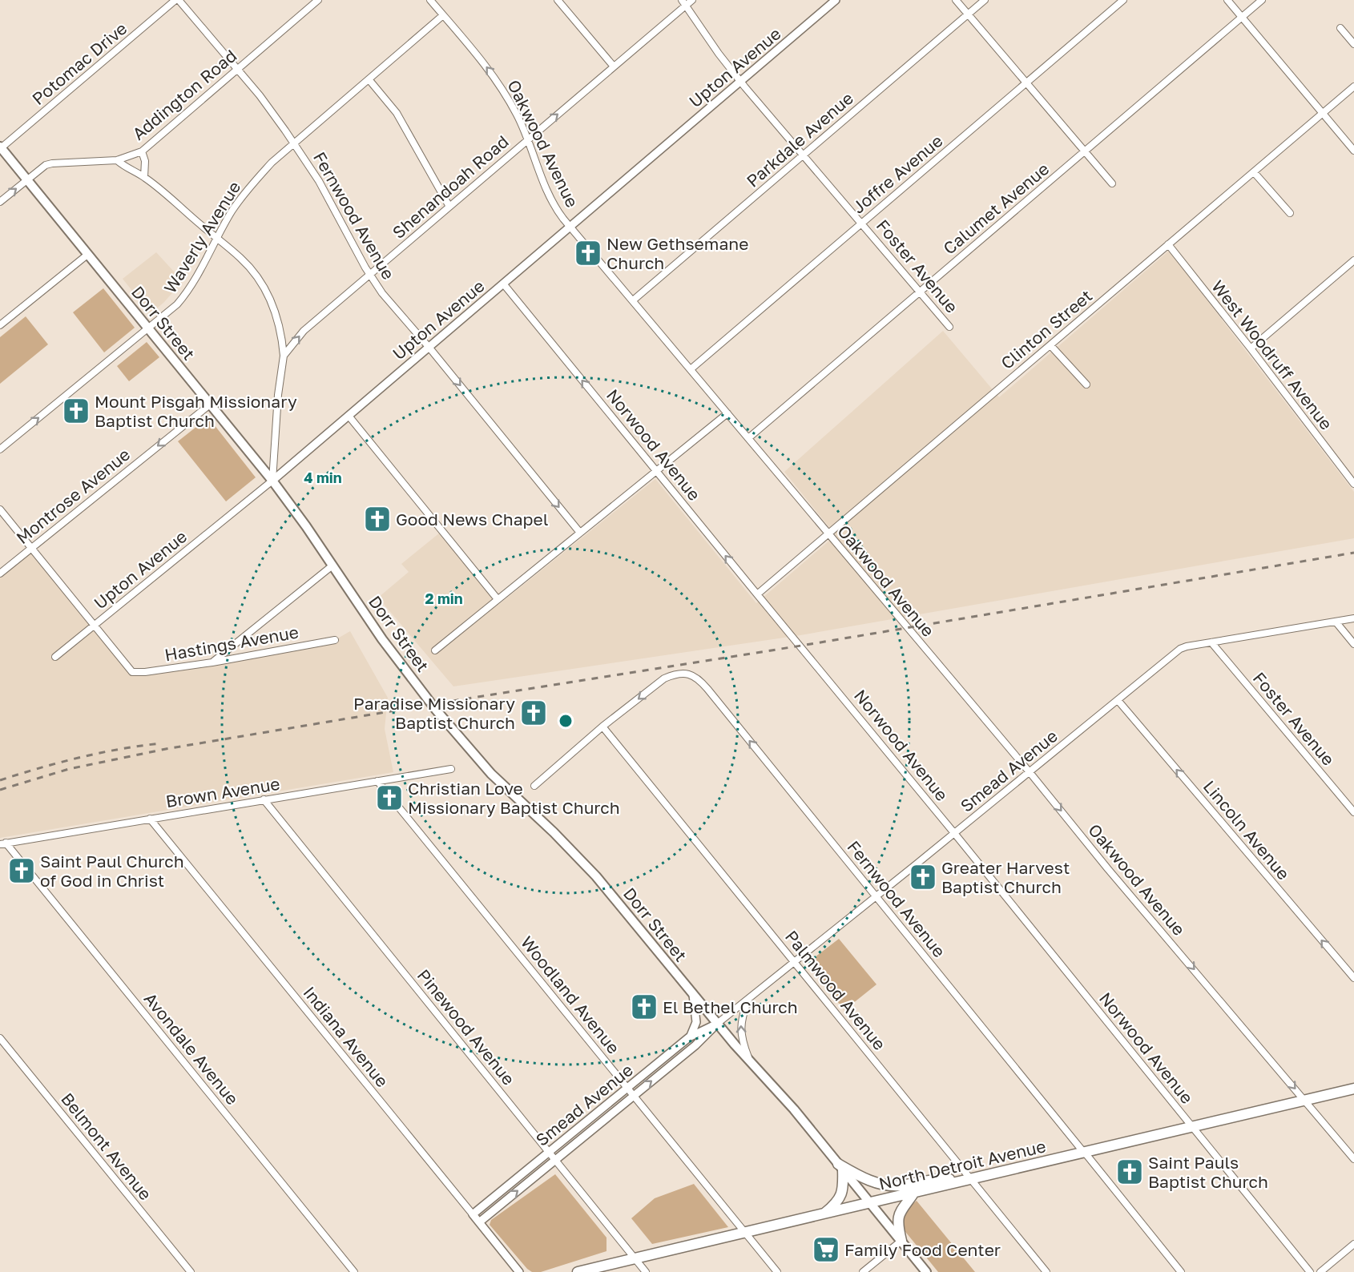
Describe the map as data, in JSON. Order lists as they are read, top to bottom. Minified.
{"streets":{"main road":["Dorr Street","North Detroit Avenue"],"street":["Potomac Drive","Upton Avenue","Addington Road","Parkdale Avenue","Oakwood Avenue","Joffre Avenue","Shenandoah Road","Calumet Avenue","Fernwood Avenue","Waverly Avenue","Foster Avenue","Clinton Street","West Woodruff Avenue","Norwood Avenue","Montrose Avenue","Hastings Avenue","Smead Avenue","Brown Avenue","Lincoln Avenue","Palmwood Avenue","Woodland Avenue","Pinewood Avenue","Indiana Avenue","Avondale Avenue","Belmont Avenue"]},"crossings":[["Potomac Drive","Fernwood Avenue"],["Potomac Drive","Dorr Street"],["Upton Avenue","Oakwood Avenue"],["Upton Avenue","Fernwood Avenue"],["Upton Avenue","Foster Avenue"],["Upton Avenue","Dorr Street"],["Upton Avenue","Norwood Avenue"],["Upton Avenue","Hastings Avenue"],["Addington Road","Fernwood Avenue"],["Addington Road","Dorr Street"],["Parkdale Avenue","Oakwood Avenue"],["Parkdale Avenue","Foster Avenue"],["Oakwood Avenue","Joffre Avenue"],["Oakwood Avenue","Shenandoah Road"],["Oakwood Avenue","Calumet Avenue"],["Oakwood Avenue","Waverly Avenue"],["Oakwood Avenue","Clinton Street"],["Oakwood Avenue","Smead Avenue"],["Oakwood Avenue","North Detroit Avenue"],["Joffre Avenue","Foster Avenue"],["Shenandoah Road","Fernwood Avenue"],["Shenandoah Road","Foster Avenue"],["Calumet Avenue","Foster Avenue"],["Fernwood Avenue","Waverly Avenue"],["Fernwood Avenue","Smead Avenue"],["Fernwood Avenue","Palmwood Avenue"],["Fernwood Avenue","North Detroit Avenue"],["Waverly Avenue","Dorr Street"],["Foster Avenue","Smead Avenue"],["Dorr Street","Montrose Avenue"],["Dorr Street","Smead Avenue"],["Dorr Street","North Detroit Avenue"],["Clinton Street","West Woodruff Avenue"],["Clinton Street","Norwood Avenue"],["Norwood Avenue","Smead Avenue"],["Norwood Avenue","North Detroit Avenue"],["Smead Avenue","Lincoln Avenue"],["Smead Avenue","Palmwood Avenue"],["Smead Avenue","Woodland Avenue"],["Smead Avenue","Pinewood Avenue"],["Smead Avenue","Indiana Avenue"],["Brown Avenue","Woodland Avenue"],["Brown Avenue","Pinewood Avenue"],["Brown Avenue","Indiana Avenue"],["Brown Avenue","Avondale Avenue"],["Palmwood Avenue","North Detroit Avenue"],["Woodland Avenue","North Detroit Avenue"],["Pinewood Avenue","North Detroit Avenue"]],"one_way":["Shenandoah Road","Montrose Avenue","Lincoln Avenue"],"places":{"church":["New Gethsemane Church","Mount Pisgah Missionary Baptist Church","Good News Chapel","Paradise Missionary Baptist Church","Christian Love Missionary Baptist Church","Saint Paul Church of God in Christ","Greater Harvest Baptist Church","El Bethel Church","Saint Pauls Baptist Church"],"supermarket":["Family Food Center"]},"rings":["4 min","2 min"]}
